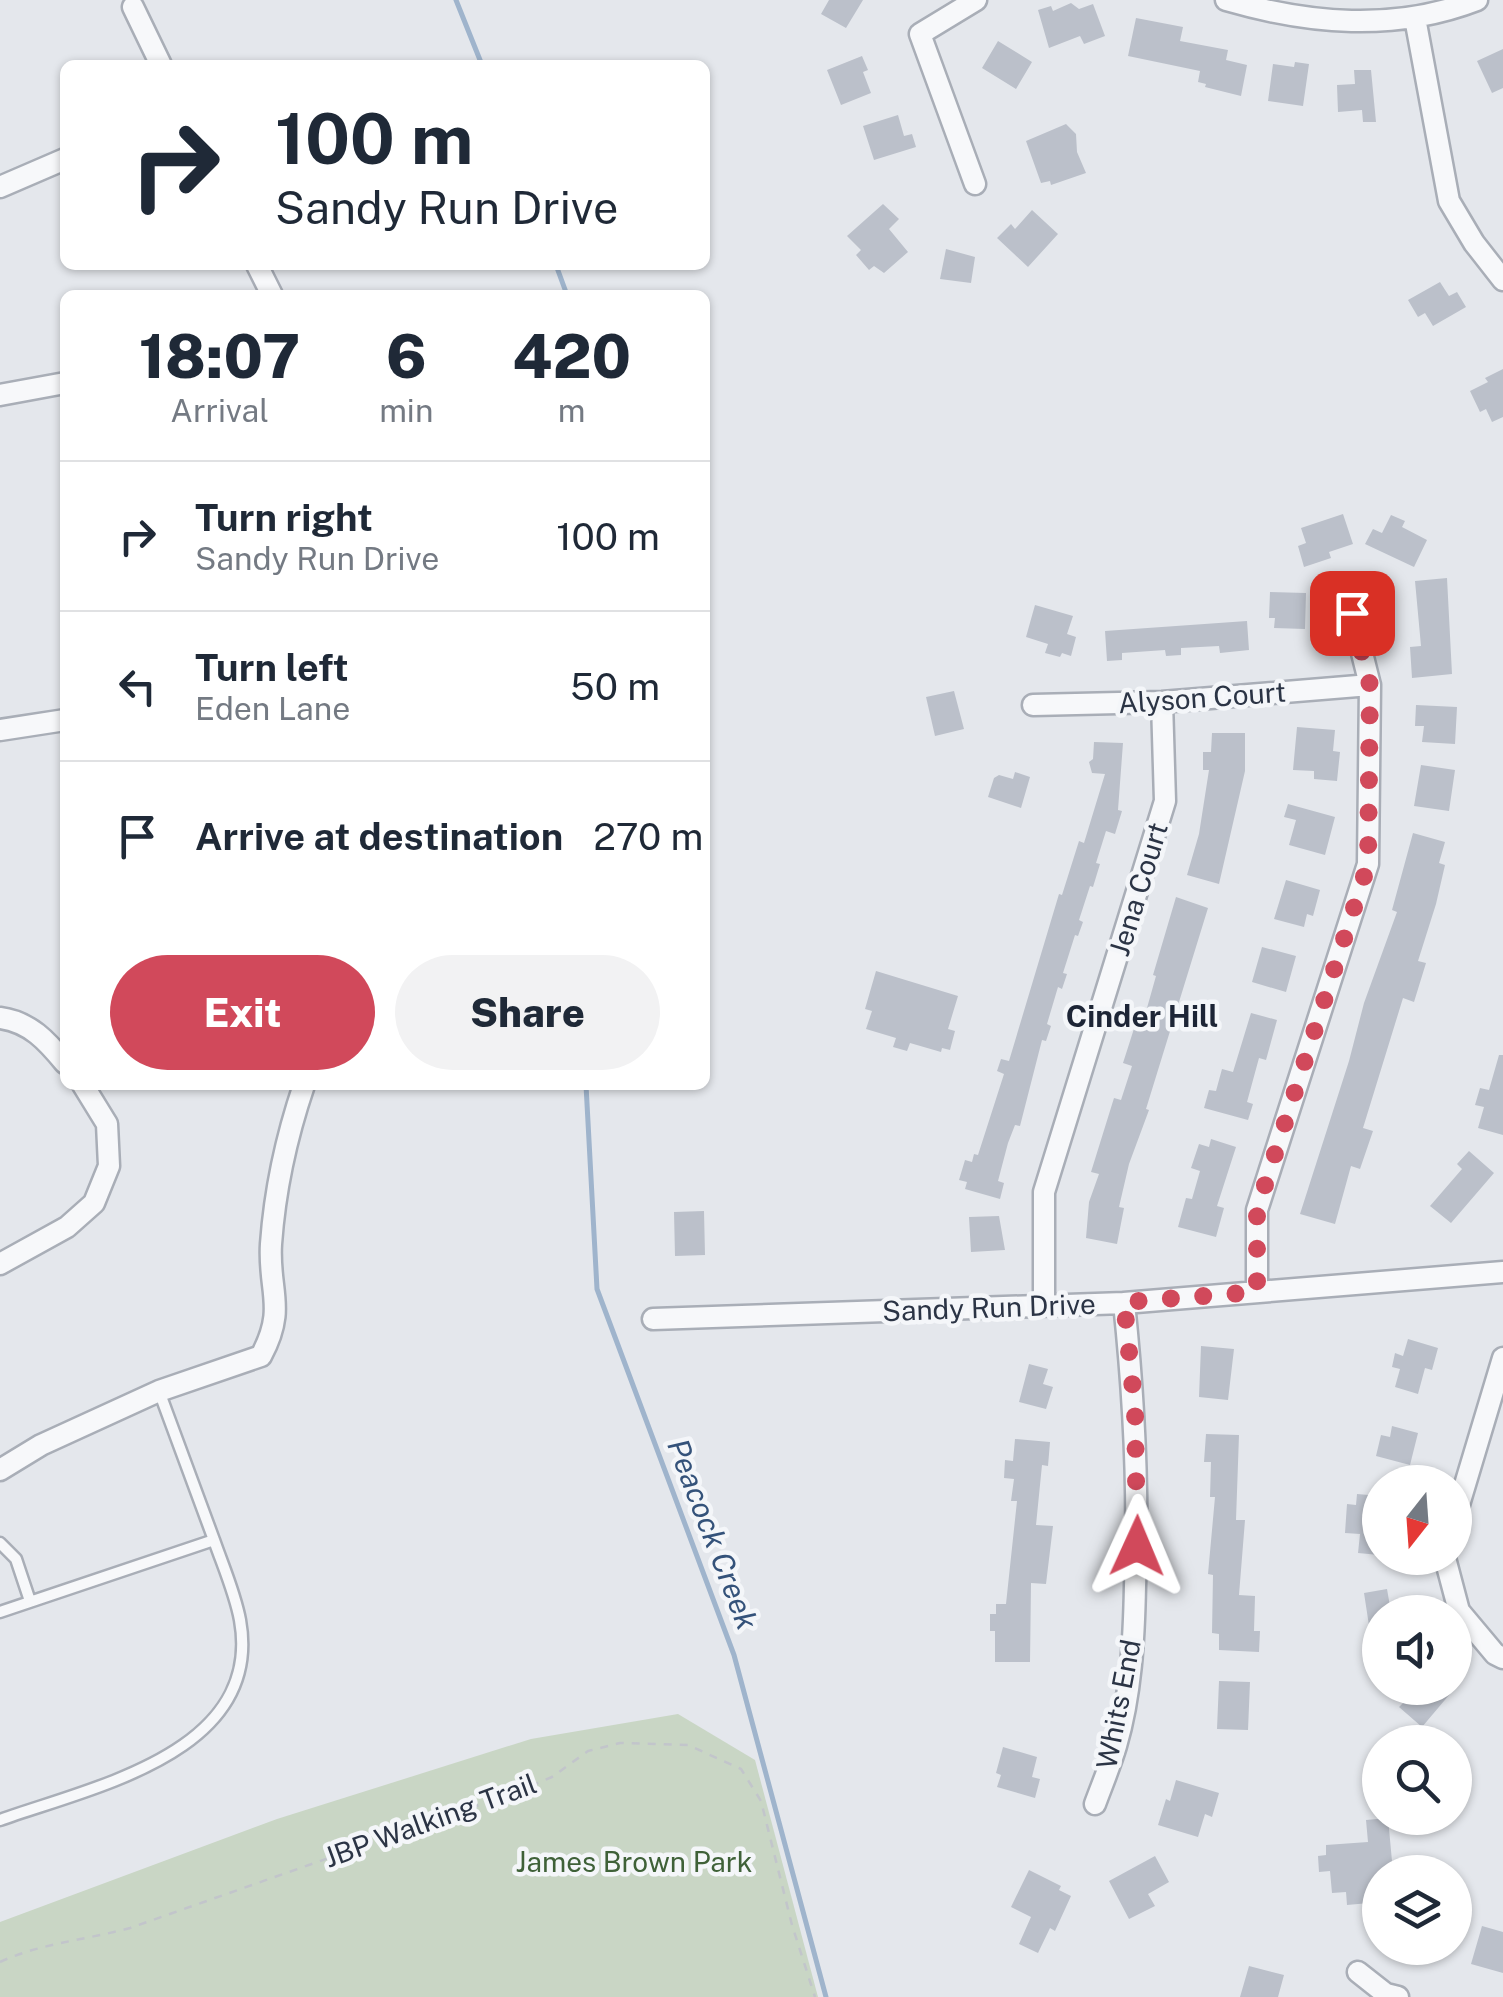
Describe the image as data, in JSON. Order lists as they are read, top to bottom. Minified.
{"streets":{"street":["Alyson Court","Jena Court","Sandy Run Drive","Whits End"],"path":["JBP Walking Trail"]},"crossings":[["Alyson Court","Jena Court"],["Jena Court","Sandy Run Drive"],["Sandy Run Drive","Whits End"]],"districts":["Cinder Hill"],"water":["Peacock Creek"],"parks":["James Brown Park"],"north":"bottom","page":{"turn":["100 m","Sandy Run Drive"],"eta":["18:07","Arrival","6","min","420","m"],"list":[{"name":"Turn right","note":"Sandy Run Drive","value":"100 m"},{"name":"Turn left","note":"Eden Lane","value":"50 m"},{"name":"Arrive at destination","value":"270 m"}],"buttons":["Exit","Share"]}}
